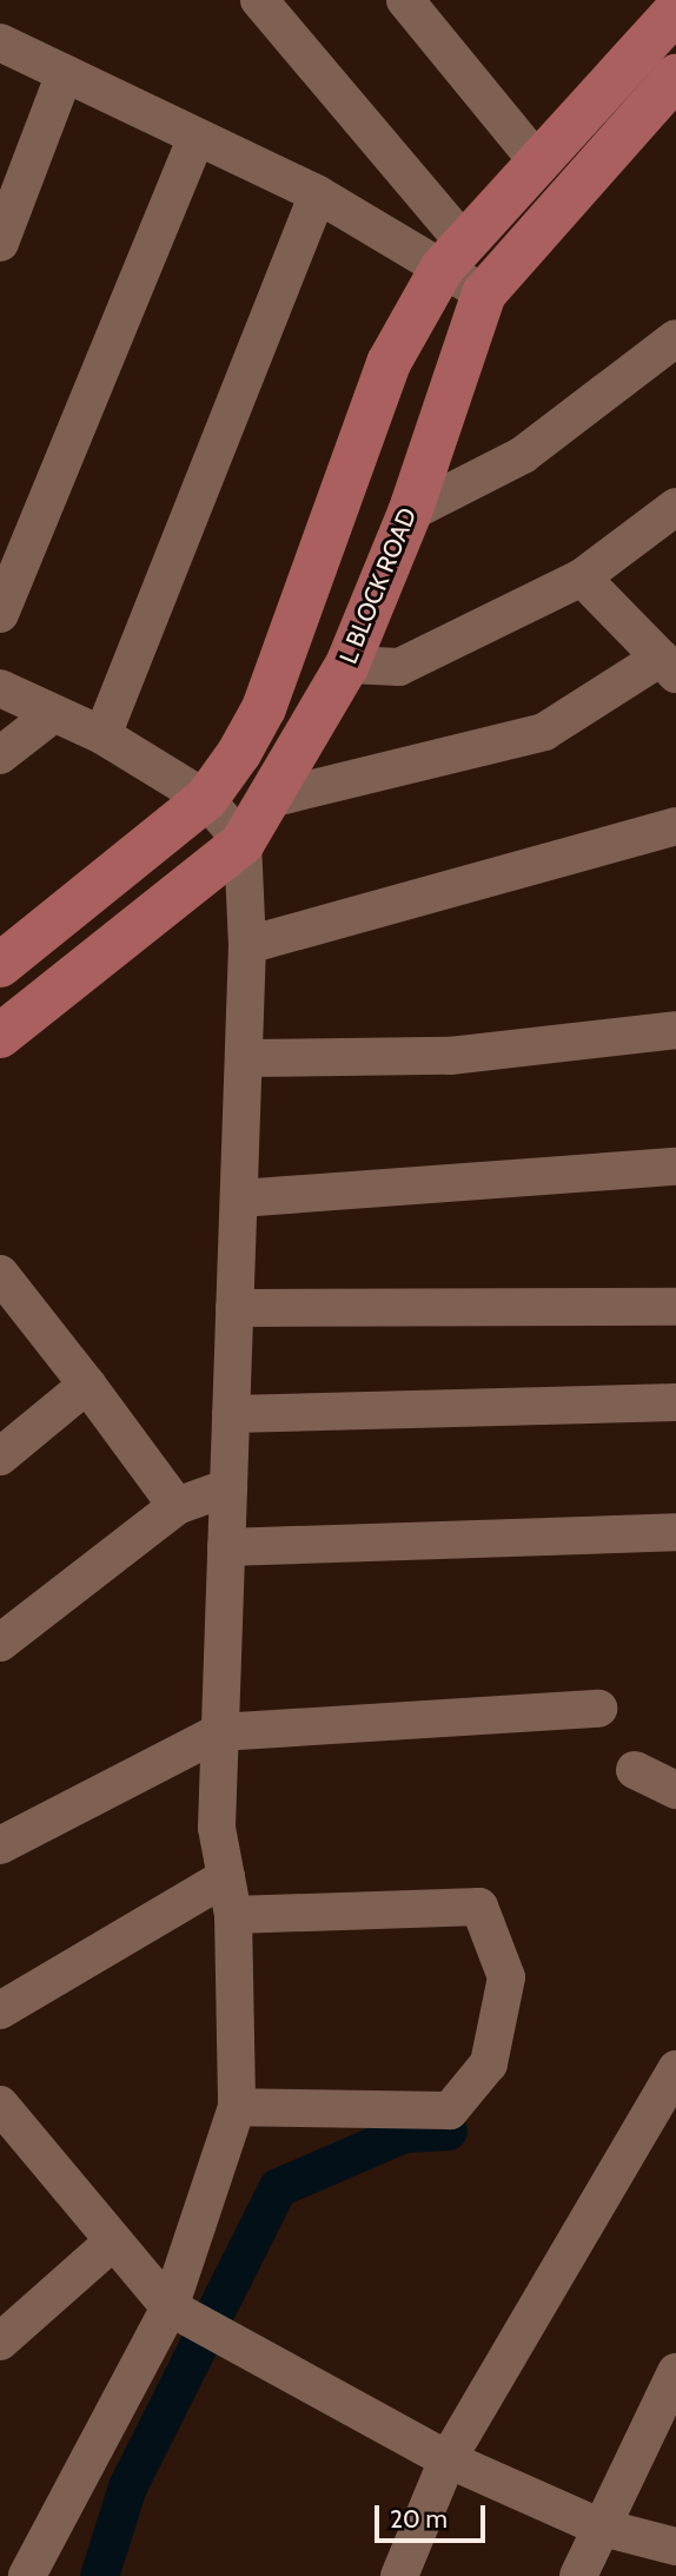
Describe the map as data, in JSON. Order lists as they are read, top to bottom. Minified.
{"streets":{"main road":["L BLOCK ROAD"]},"scale_bar":"20 m"}
